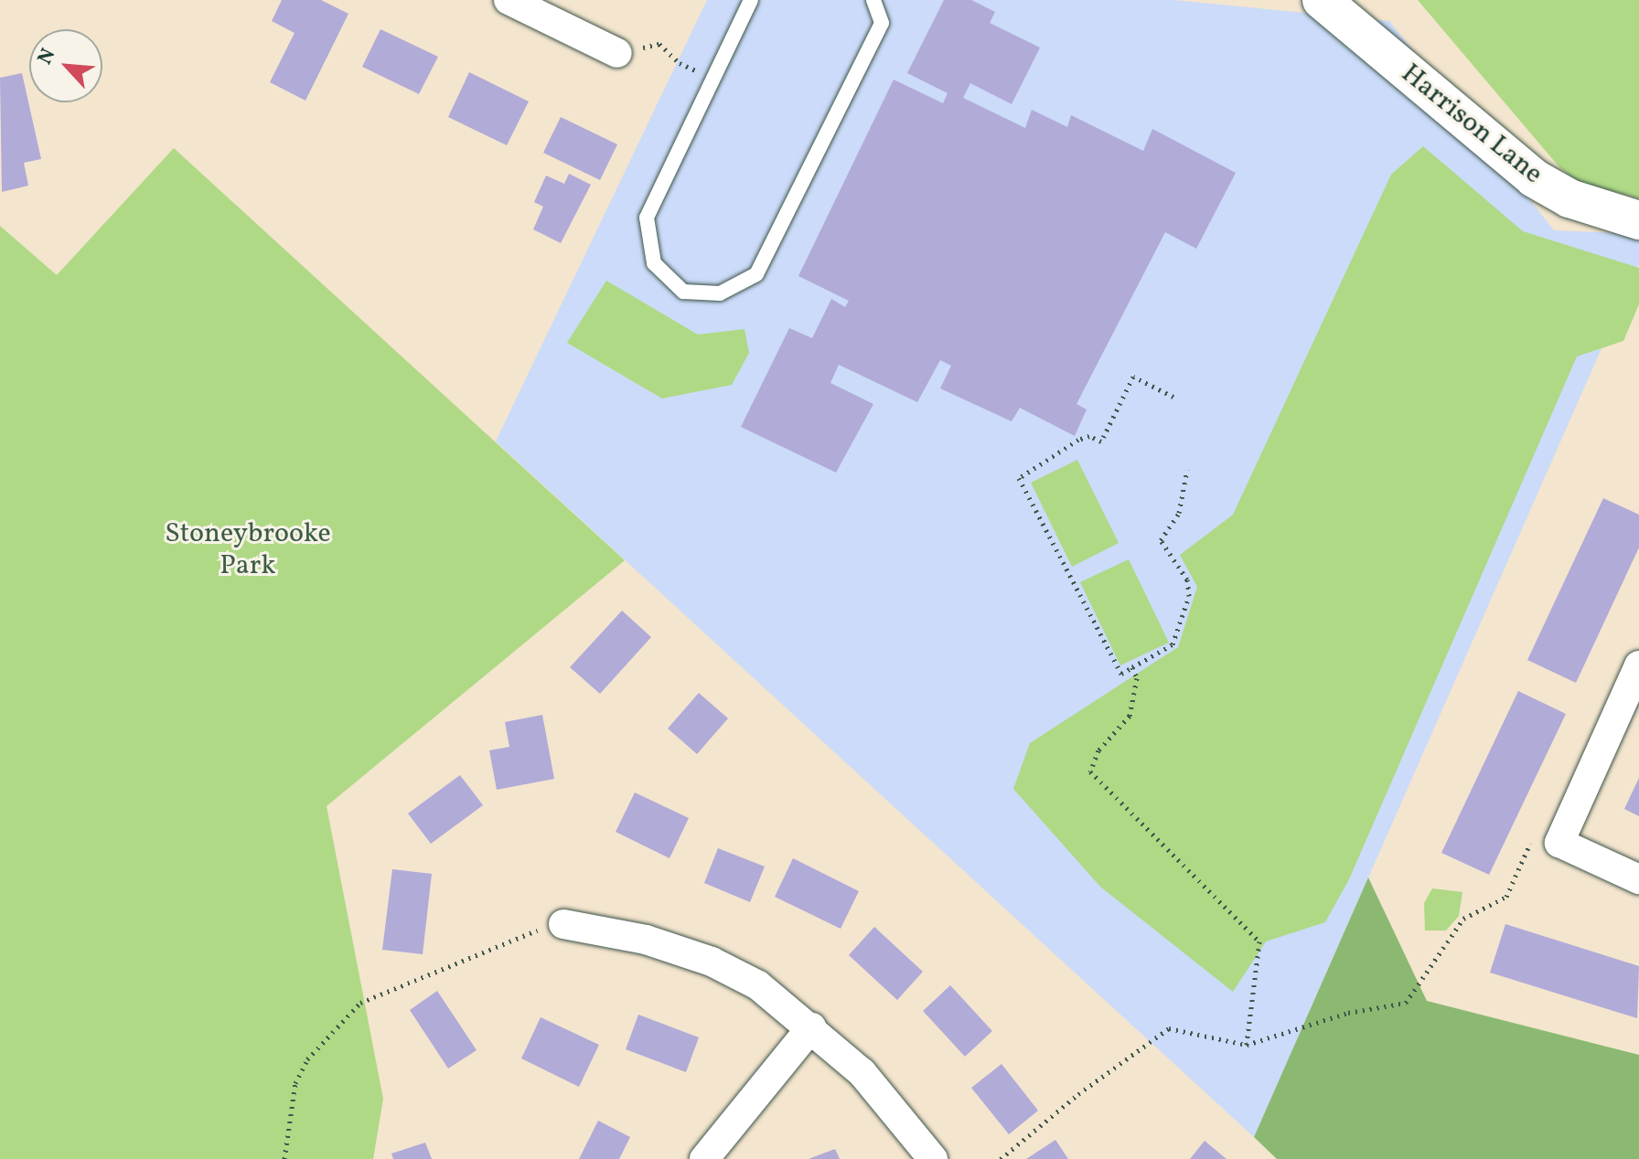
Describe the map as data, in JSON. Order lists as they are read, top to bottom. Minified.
{"streets":{"street":["Harrison Lane"]},"parks":["Stoneybrooke Park"],"north":"top left"}
